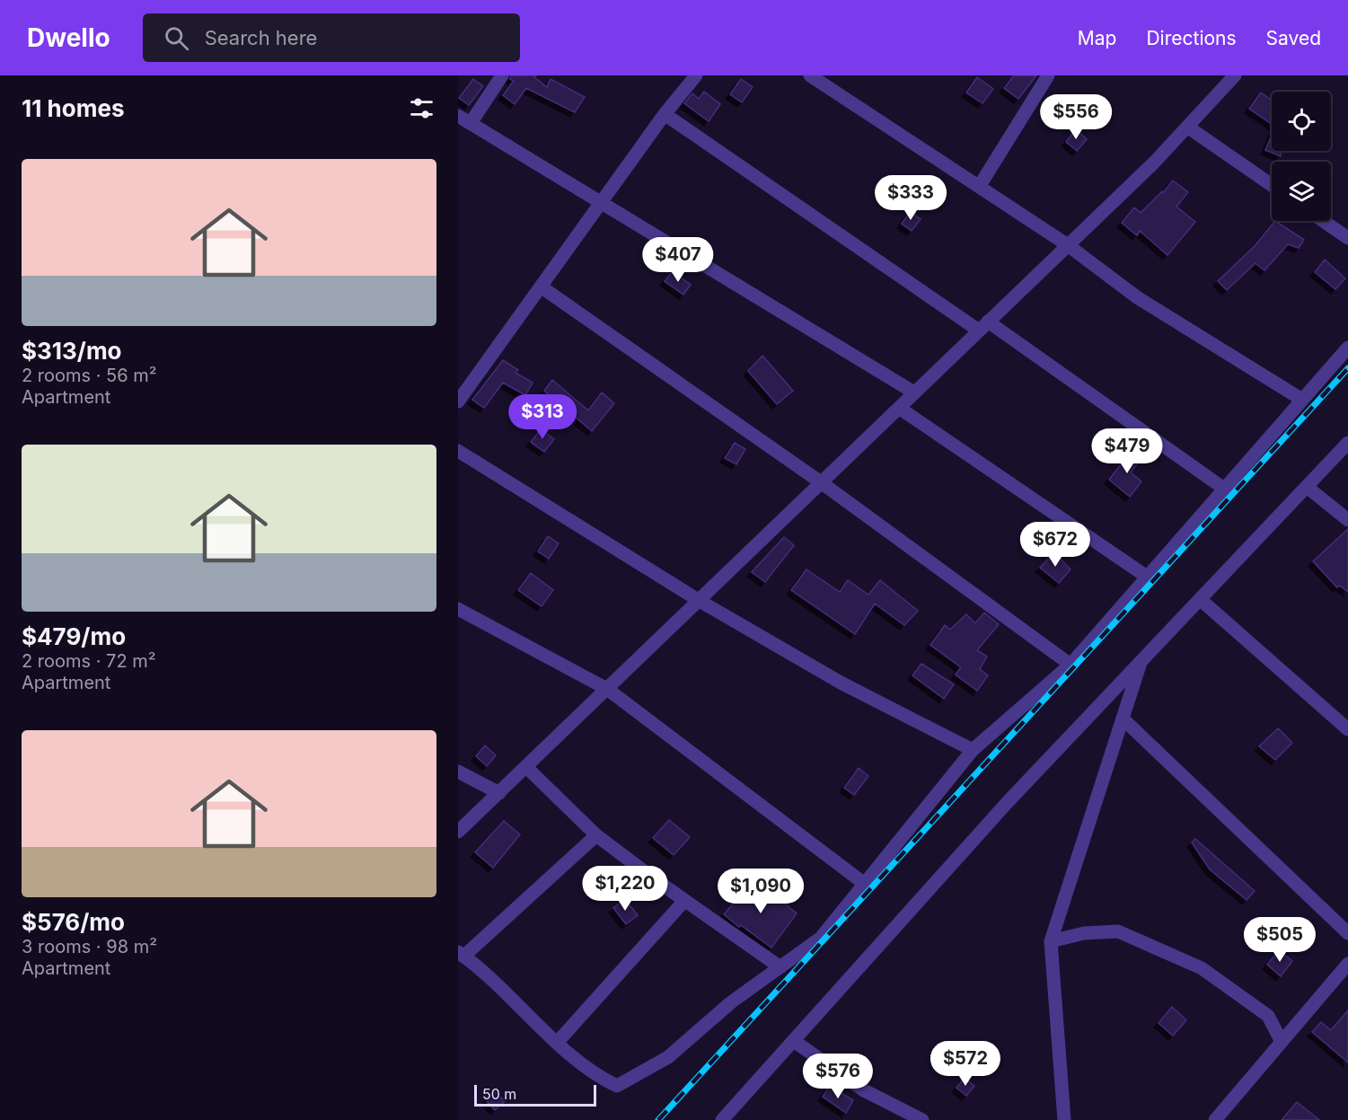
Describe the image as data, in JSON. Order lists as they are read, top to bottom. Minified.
{"scale_bar":"50 m","page":{"header":"Dwello","search":"Search here","nav":["Map","Directions","Saved"],"heading":"11 homes","price":["$556","$333","$407","$313","$479","$672","$1,220","$1,090","$505","$572","$576"],"list":[{"name":"$313/mo","note":"2 rooms · 56 m² · Apartment"},{"name":"$479/mo","note":"2 rooms · 72 m² · Apartment"},{"name":"$576/mo","note":"3 rooms · 98 m² · Apartment"}],"scale":"50 m"}}
